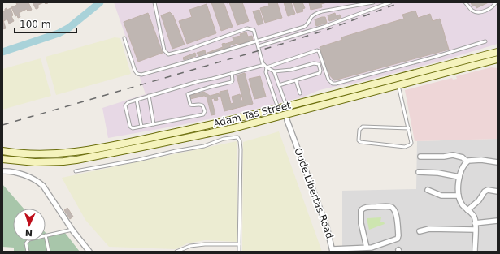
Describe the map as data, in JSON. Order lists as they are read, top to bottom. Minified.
{"streets":{"main road":["Adam Tas Street"],"street":["Oude Libertas Road"]},"crossings":[["Adam Tas Street","Oude Libertas Road"]],"scale_bar":"100 m","north":"bottom"}
